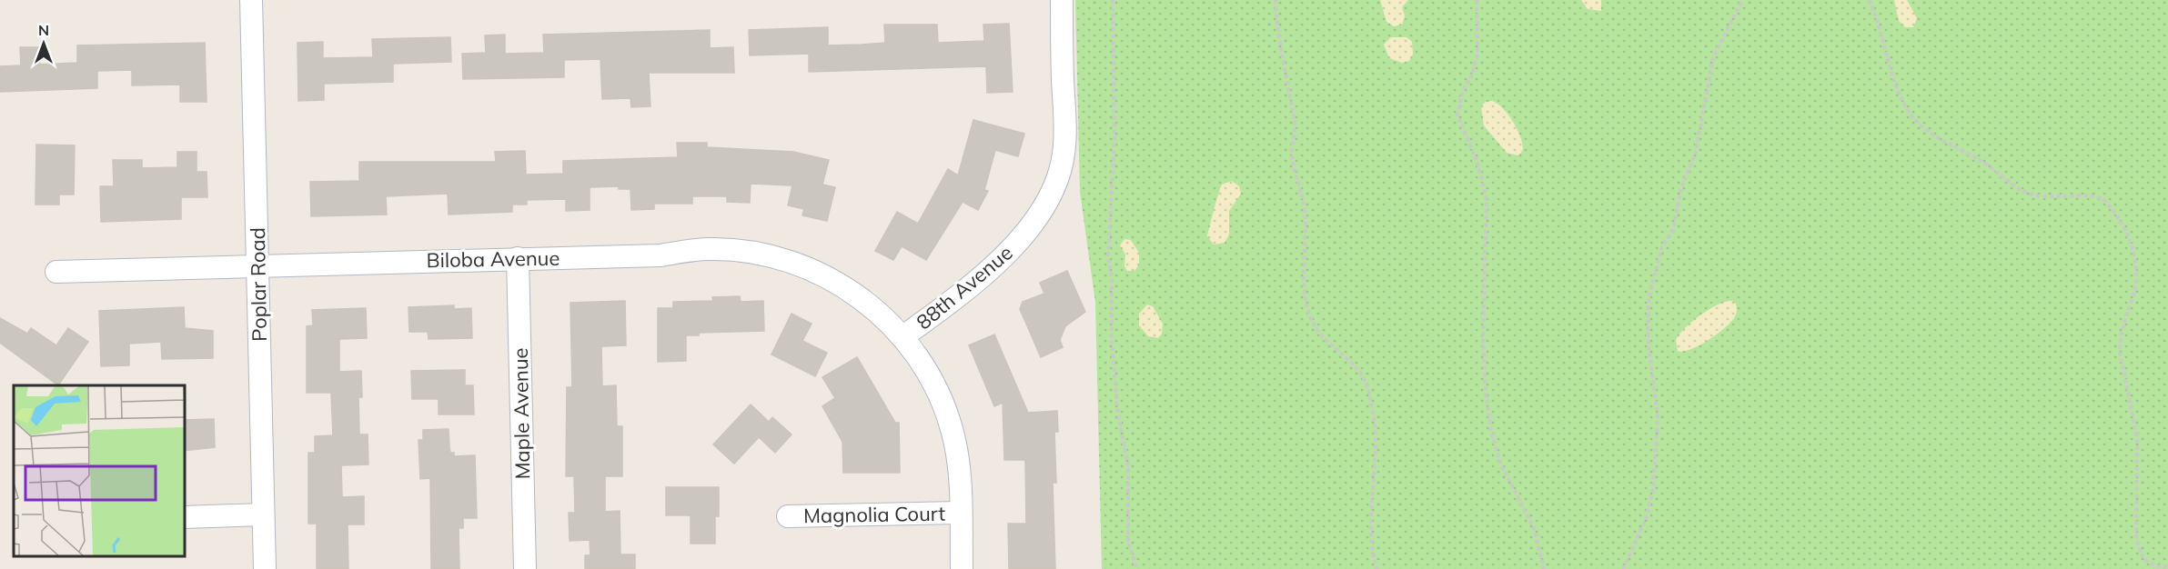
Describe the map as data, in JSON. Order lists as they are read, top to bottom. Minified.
{"streets":{"street":["Biloba Avenue","Poplar Road","88th Avenue","Maple Avenue","Magnolia Court"]},"crossings":[["Biloba Avenue","Poplar Road"],["Biloba Avenue","88th Avenue"],["Biloba Avenue","Maple Avenue"],["88th Avenue","Magnolia Court"]],"north":"top"}
